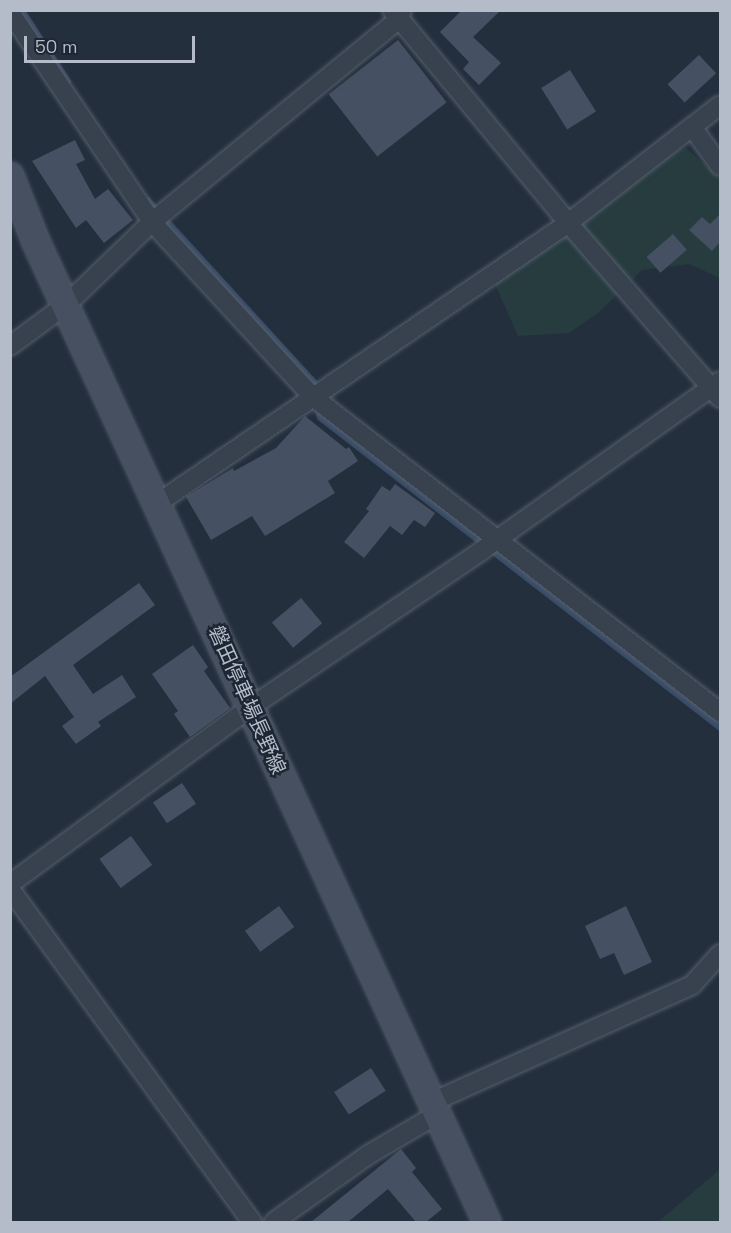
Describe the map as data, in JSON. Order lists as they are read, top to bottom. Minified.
{"streets":{"main road":["磐田停車場長野線"]},"scale_bar":"50 m"}
